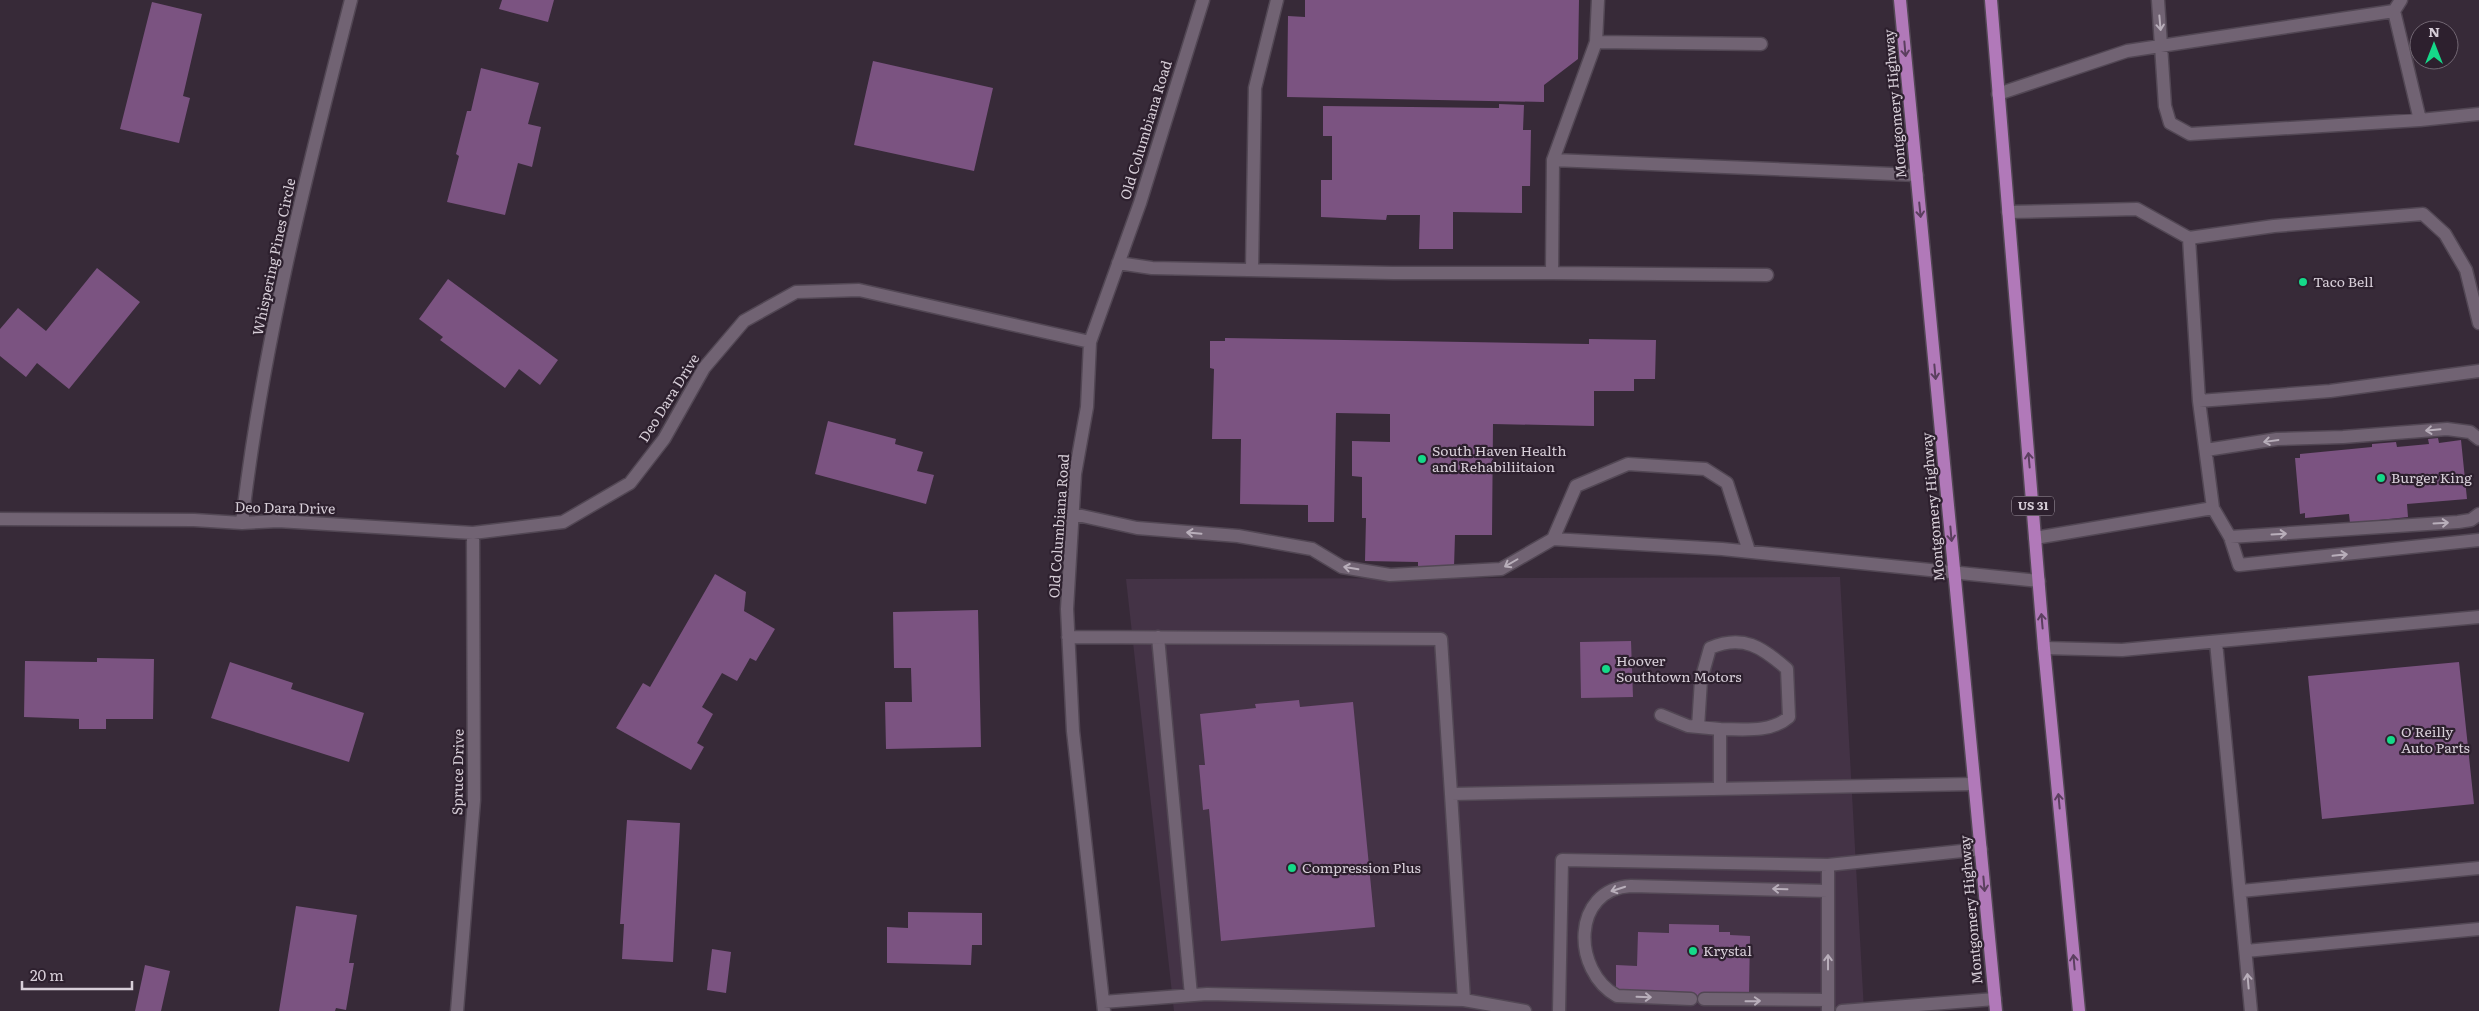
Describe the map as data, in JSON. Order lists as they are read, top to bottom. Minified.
{"streets":{"main road":["Montgomery Highway","US 31"],"street":["Old Columbiana Road","Whispering Pines Circle","Deo Dara Drive","Spruce Drive"]},"crossings":[["Old Columbiana Road","Deo Dara Drive"],["Whispering Pines Circle","Deo Dara Drive"],["Deo Dara Drive","Spruce Drive"]],"places":["Taco Bell","South Haven Health and Rehabiliitaion","Burger King","Hoover Southtown Motors","O'Reilly Auto Parts","Compression Plus","Krystal"],"scale_bar":"20 m","north":"top"}
